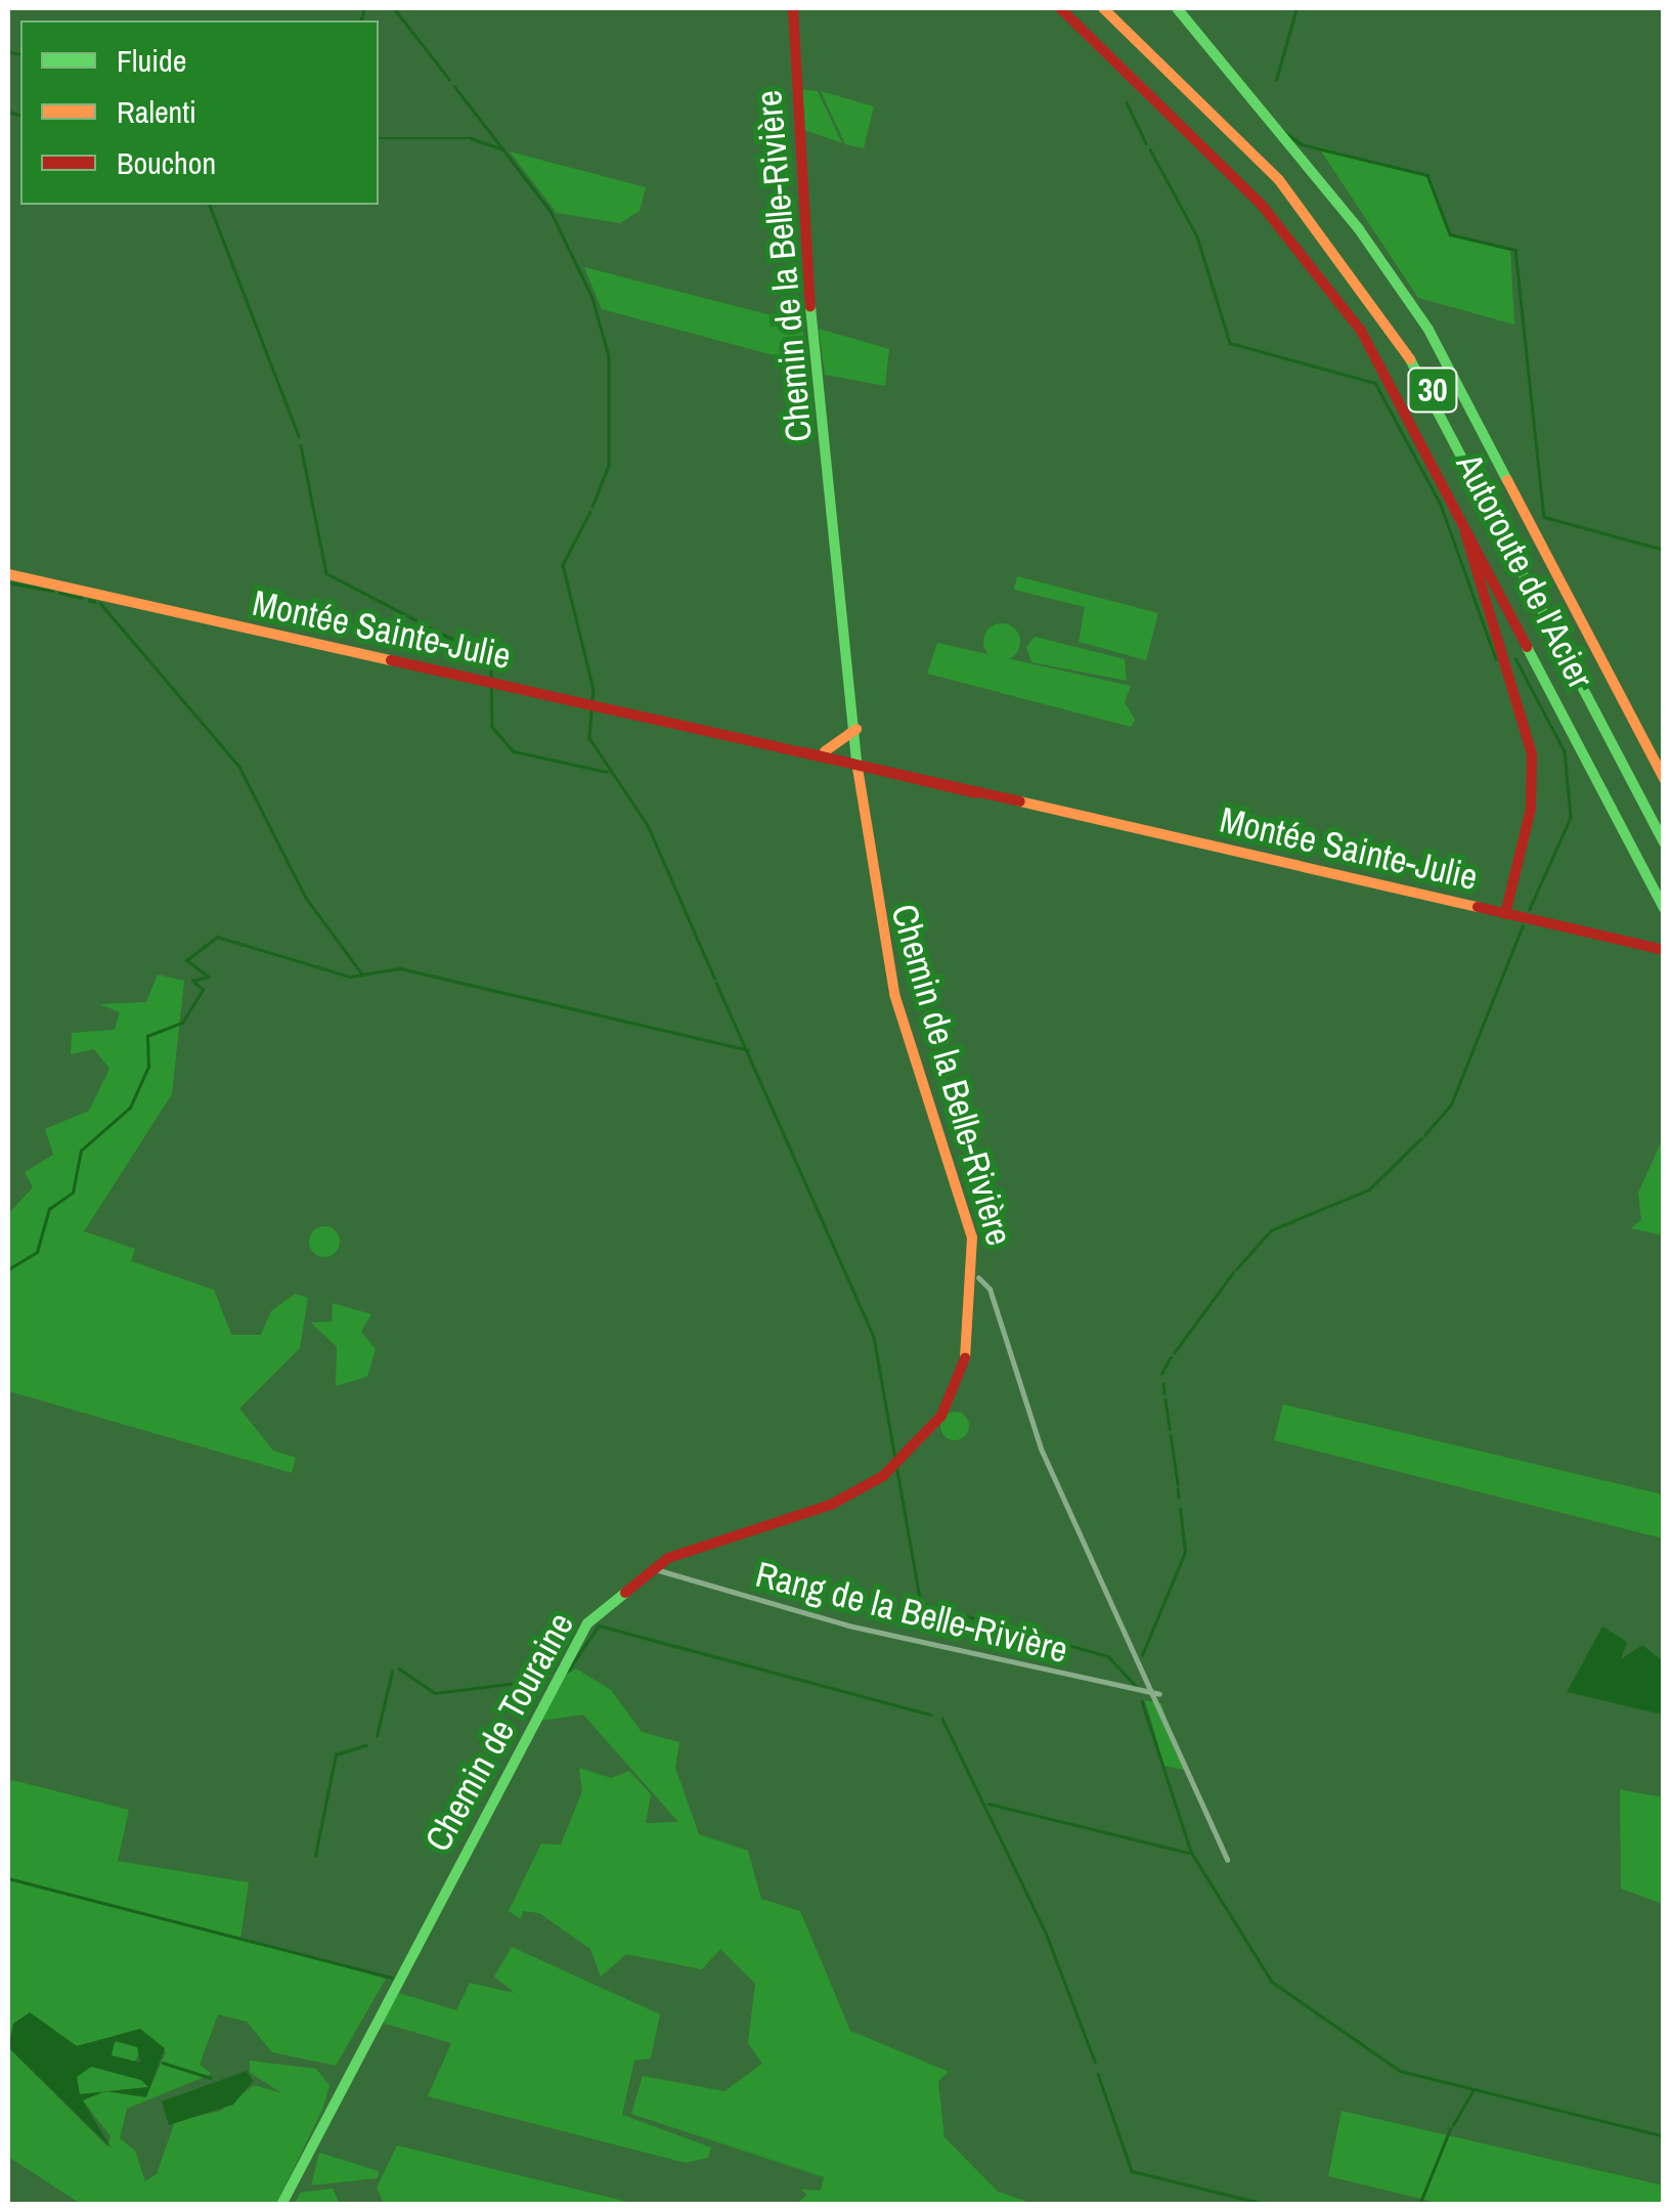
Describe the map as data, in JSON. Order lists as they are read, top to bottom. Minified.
{"streets":{"main road":["Chemin de la Belle-Rivière","30","Autoroute de l'Acier","Montée Sainte-Julie","Chemin de Touraine"],"street":["Rang de la Belle-Rivière"]},"crossings":[["Chemin de la Belle-Rivière","Montée Sainte-Julie"],["Chemin de la Belle-Rivière","Rang de la Belle-Rivière"],["Chemin de la Belle-Rivière","Chemin de Touraine"],["Rang de la Belle-Rivière","Chemin de Touraine"]],"legend":["Fluide","Ralenti","Bouchon"]}
